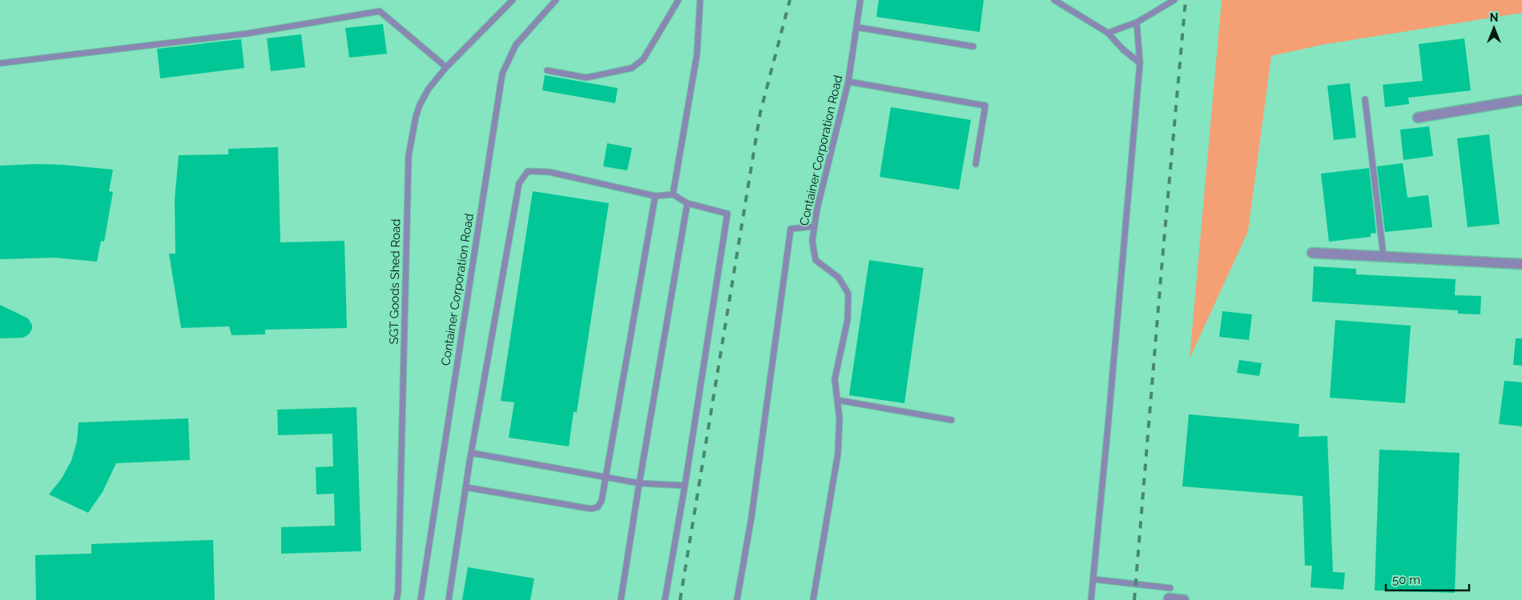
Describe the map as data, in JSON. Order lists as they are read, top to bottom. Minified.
{"streets":{"lane":["Container Corporation Road","SGT Goods Shed Road"]},"scale_bar":"50 m","north":"top"}
